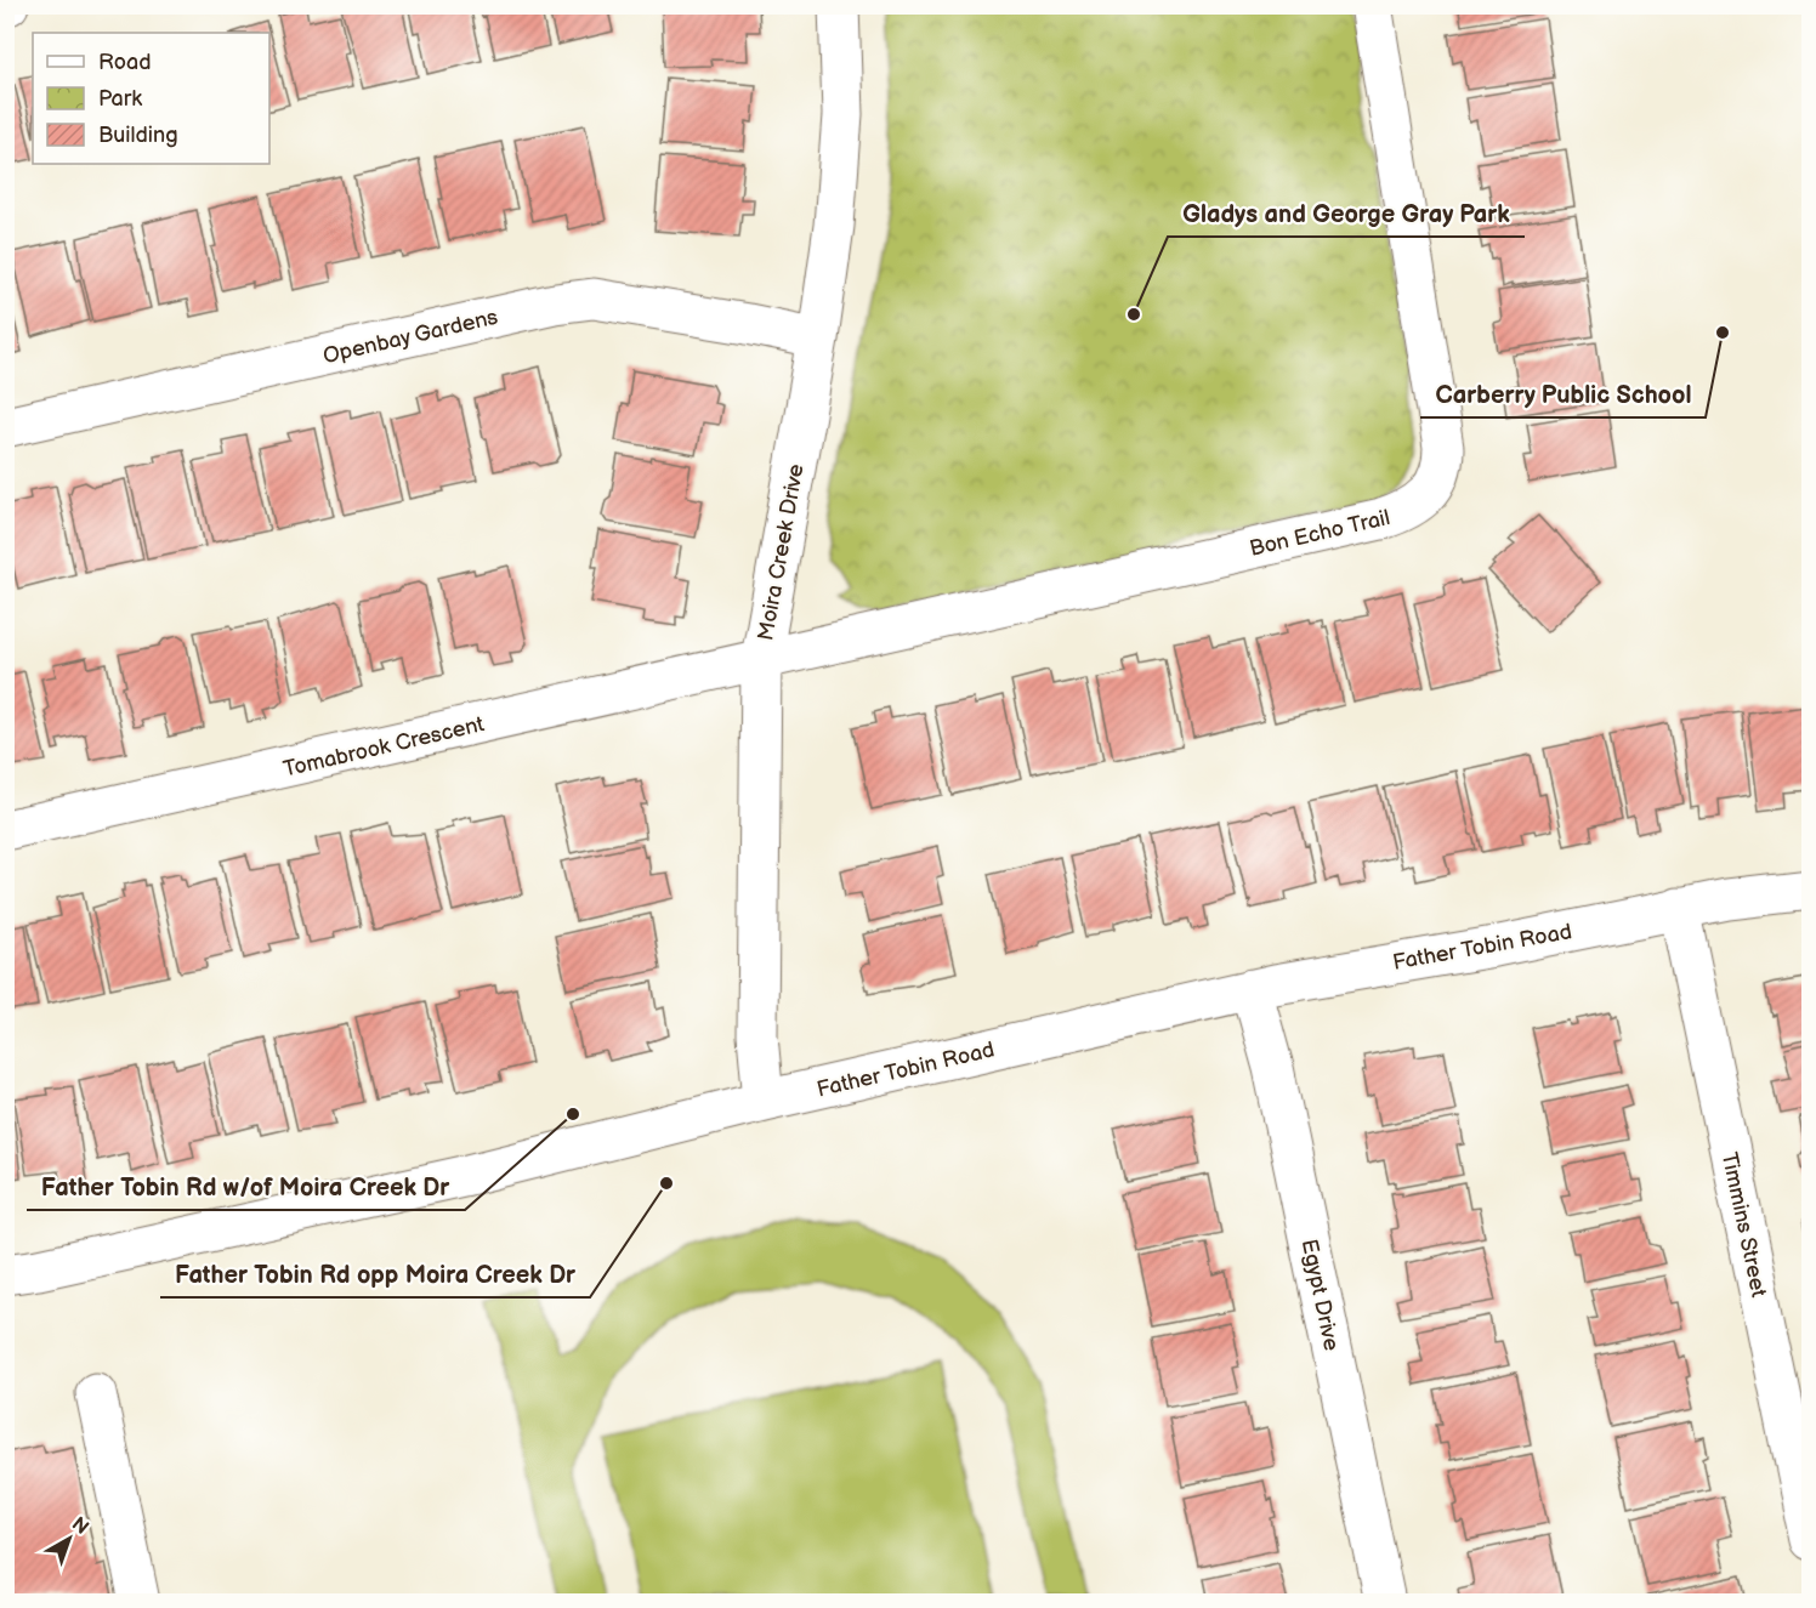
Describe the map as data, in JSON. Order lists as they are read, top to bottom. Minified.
{"streets":{"street":["Openbay Gardens","Bon Echo Trail","Moira Creek Drive","Tomabrook Crescent","Father Tobin Road","Timmins Street","Egypt Drive"]},"crossings":[["Openbay Gardens","Moira Creek Drive"],["Bon Echo Trail","Moira Creek Drive"],["Bon Echo Trail","Tomabrook Crescent"],["Moira Creek Drive","Tomabrook Crescent"],["Moira Creek Drive","Father Tobin Road"],["Father Tobin Road","Timmins Street"],["Father Tobin Road","Egypt Drive"]],"places":["Gladys and George Gray Park","Carberry Public School","Father Tobin Rd w/of Moira Creek Dr","Father Tobin Rd opp Moira Creek Dr"],"legend":["Road","Park","Building"],"north":"top right"}
